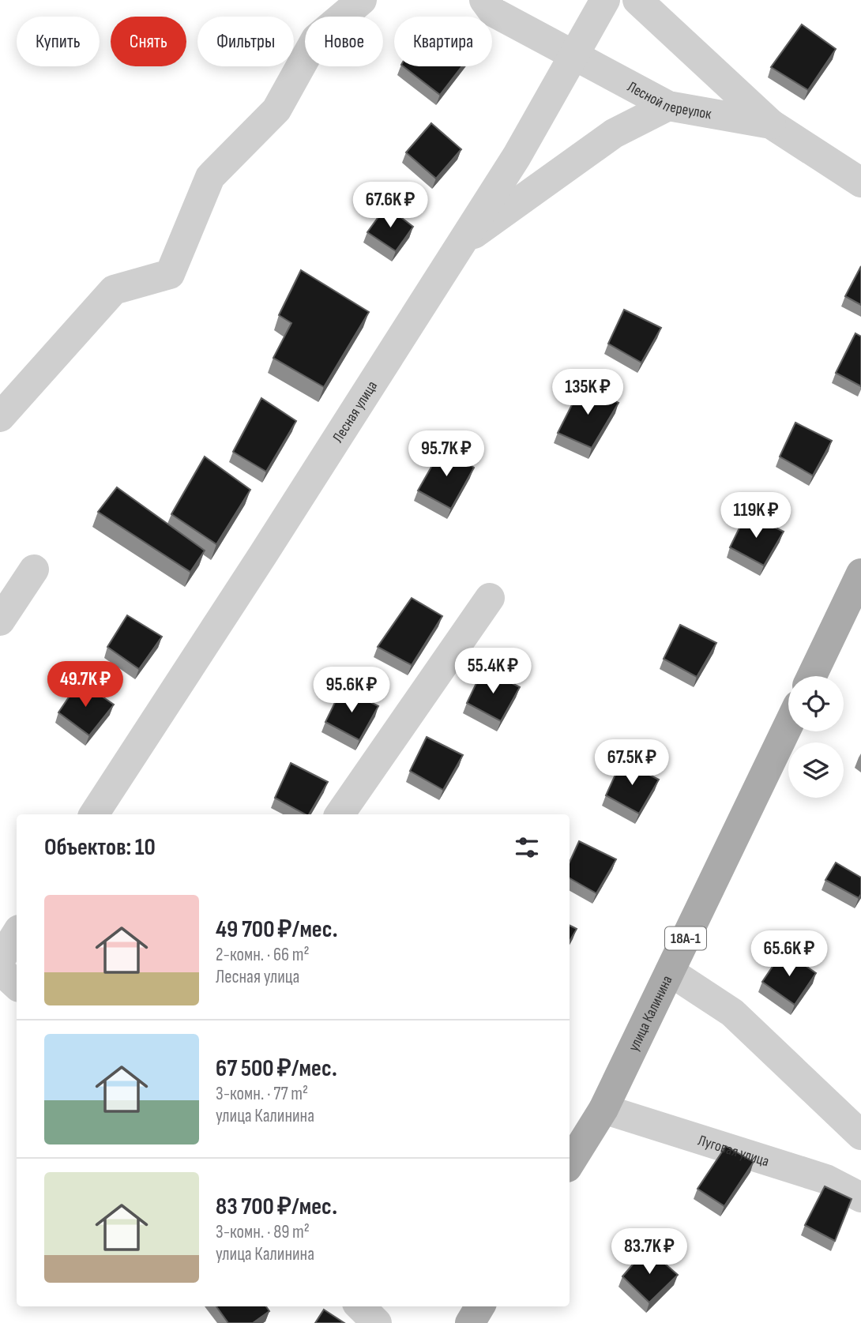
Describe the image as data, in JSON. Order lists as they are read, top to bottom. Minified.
{"streets":{"main road":["18А-1","улица Калинина"],"street":["Лесной переулок","Лесная улица","Луговая улица"]},"crossings":[["Лесной переулок","Лесная улица"],["улица Калинина","Луговая улица"]],"page":{"chip":["Купить","Снять","Фильтры","Новое","Квартира"],"price":["67.6K ₽","135K ₽","95.7K ₽","119K ₽","55.4K ₽","49.7K ₽","95.6K ₽","67.5K ₽","65.6K ₽","83.7K ₽"],"heading":"Объектов: 10","list":[{"name":"49 700 ₽/мес.","note":"2-комн. · 66 m² · Лесная улица"},{"name":"67 500 ₽/мес.","note":"3-комн. · 77 m² · улица Калинина"},{"name":"83 700 ₽/мес.","note":"3-комн. · 89 m² · улица Калинина"}]}}
